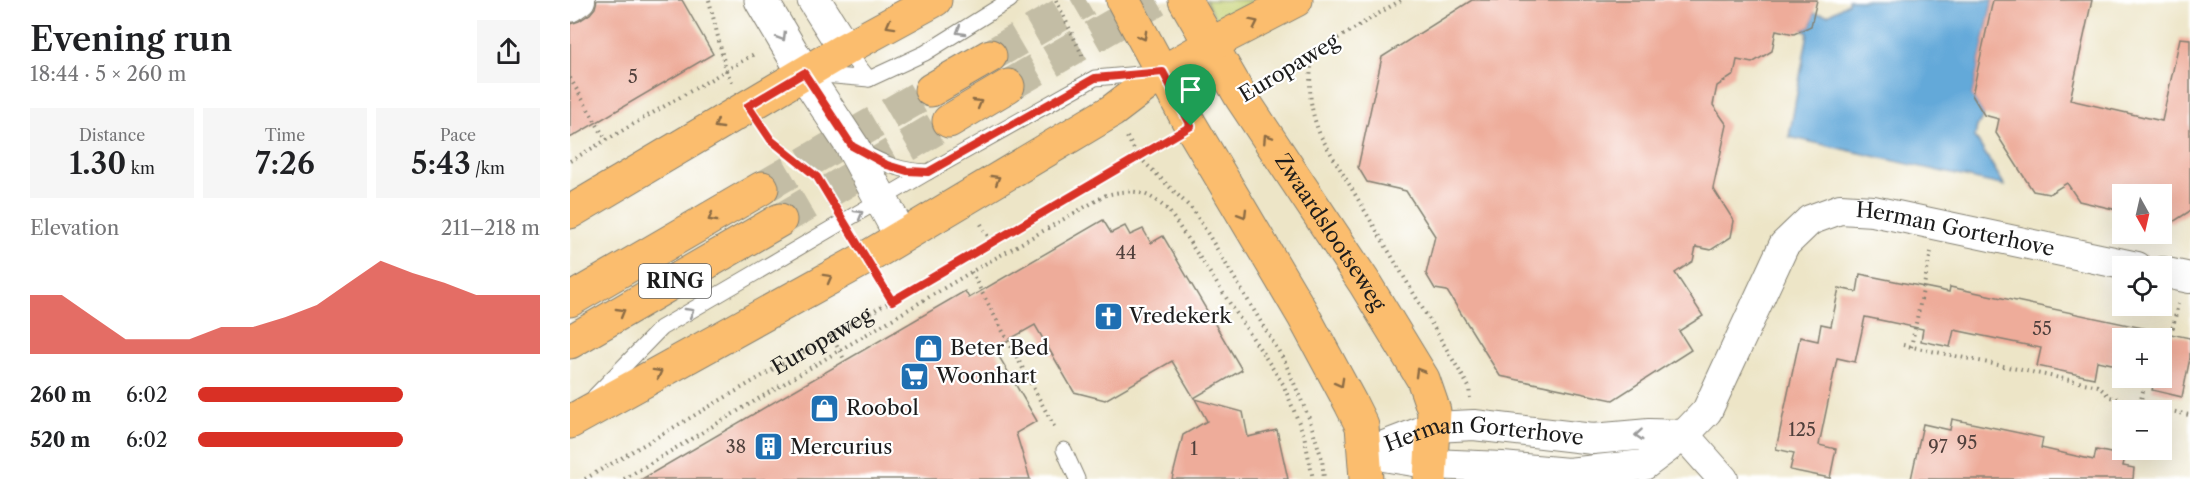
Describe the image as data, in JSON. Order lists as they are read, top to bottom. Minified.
{"streets":{"main road":["Zwaardslootseweg","RING"],"street":["Herman Gorterhove"],"path":["Europaweg"]},"crossings":[["Europaweg","Zwaardslootseweg"],["Herman Gorterhove","Zwaardslootseweg"]],"places":{"church":["Vredekerk"],"shop":["Beter Bed","Roobol"],"supermarket":["Woonhart"],"building":["Mercurius"]},"house_numbers":["5","44","55","125","95","38","97","1"],"north":"bottom","page":{"heading":["Evening run","18:44 · 5 × 260 m"],"stats":[["Distance","1.30 km"],["Time","7:26"],["Pace","5:43 /km"]],"map_buttons":["+","−"],"chart":["Elevation","211–218 m"],"list":[{"name":"260 m","note":"6:02"},{"name":"520 m","note":"6:02"}]}}
